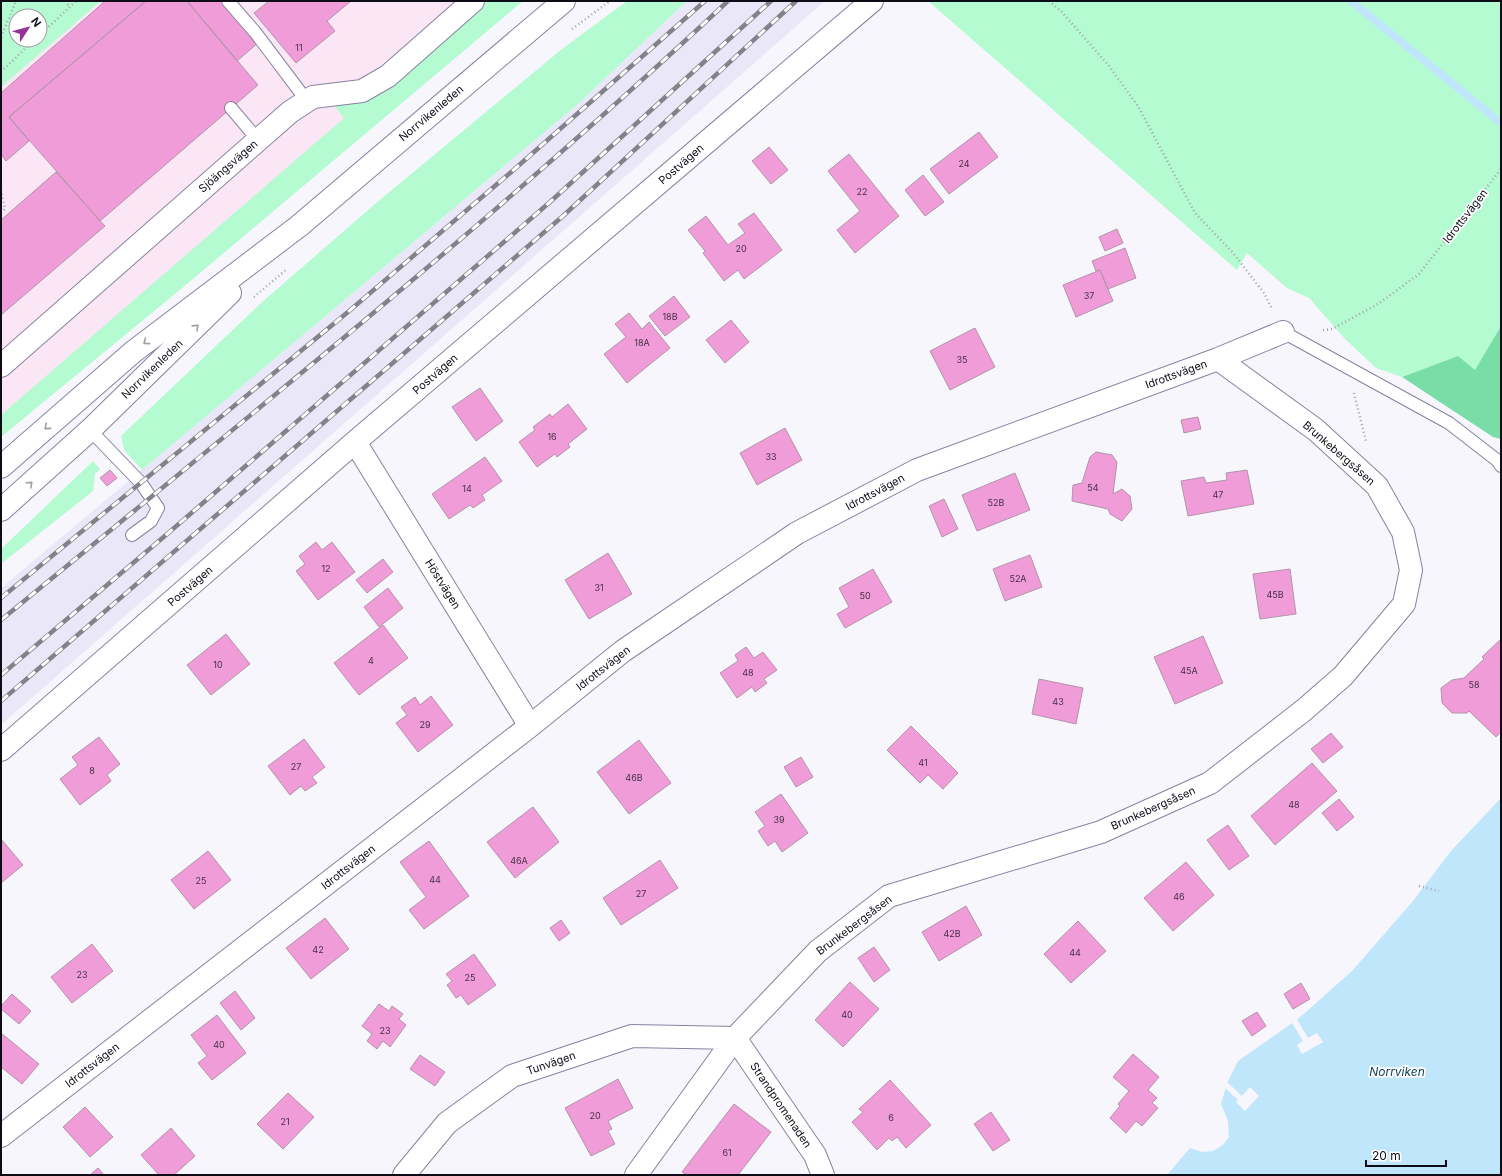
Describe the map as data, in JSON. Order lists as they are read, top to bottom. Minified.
{"streets":{"street":["Norrvikenleden","Postvägen","Sjöängsvägen","Idrottsvägen","Brunkebergsåsen","Höstvägen","Tunvägen","Strandpromenaden"]},"crossings":[["Postvägen","Höstvägen"],["Idrottsvägen","Brunkebergsåsen"],["Idrottsvägen","Höstvägen"],["Brunkebergsåsen","Tunvägen"],["Brunkebergsåsen","Strandpromenaden"],["Tunvägen","Strandpromenaden"]],"water":["Norrviken"],"house_numbers":["11","24","22","20","37","18B","18A","35","16","33","54","14","47","52B","12","52A","31","45B","50","4","10","45A","48","58","43","29","41","27","8","46B","48","39","46A","44","25","27","46","42B","42","44","23","25","40","23","40","20","6","21","61"],"scale_bar":"20 m","north":"top right"}
